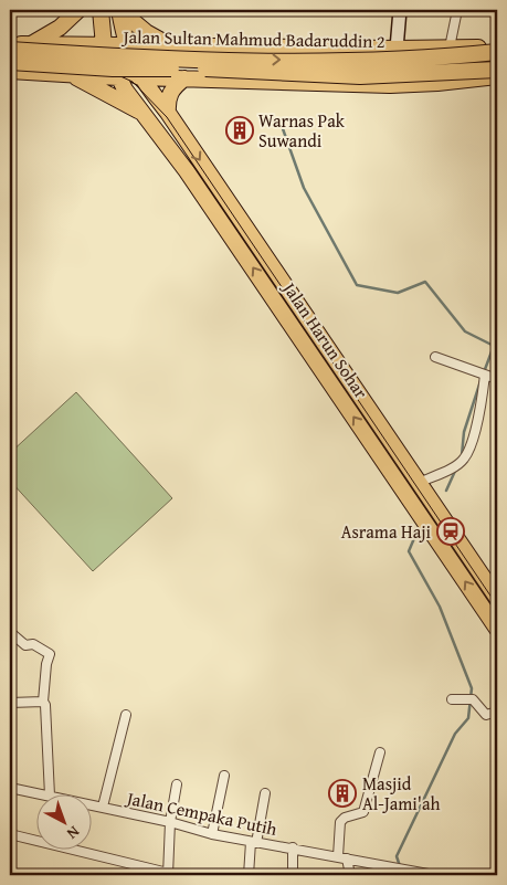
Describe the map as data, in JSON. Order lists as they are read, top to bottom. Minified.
{"streets":{"highway":["Jalan Sultan Mahmud Badaruddin 2","Jalan Harun Sohar"],"street":["Jalan Cempaka Putih"]},"places":{"building":["Warnas Pak Suwandi","Masjid Al-Jami'ah"],"station":["Asrama Haji"]},"north":"bottom right"}
